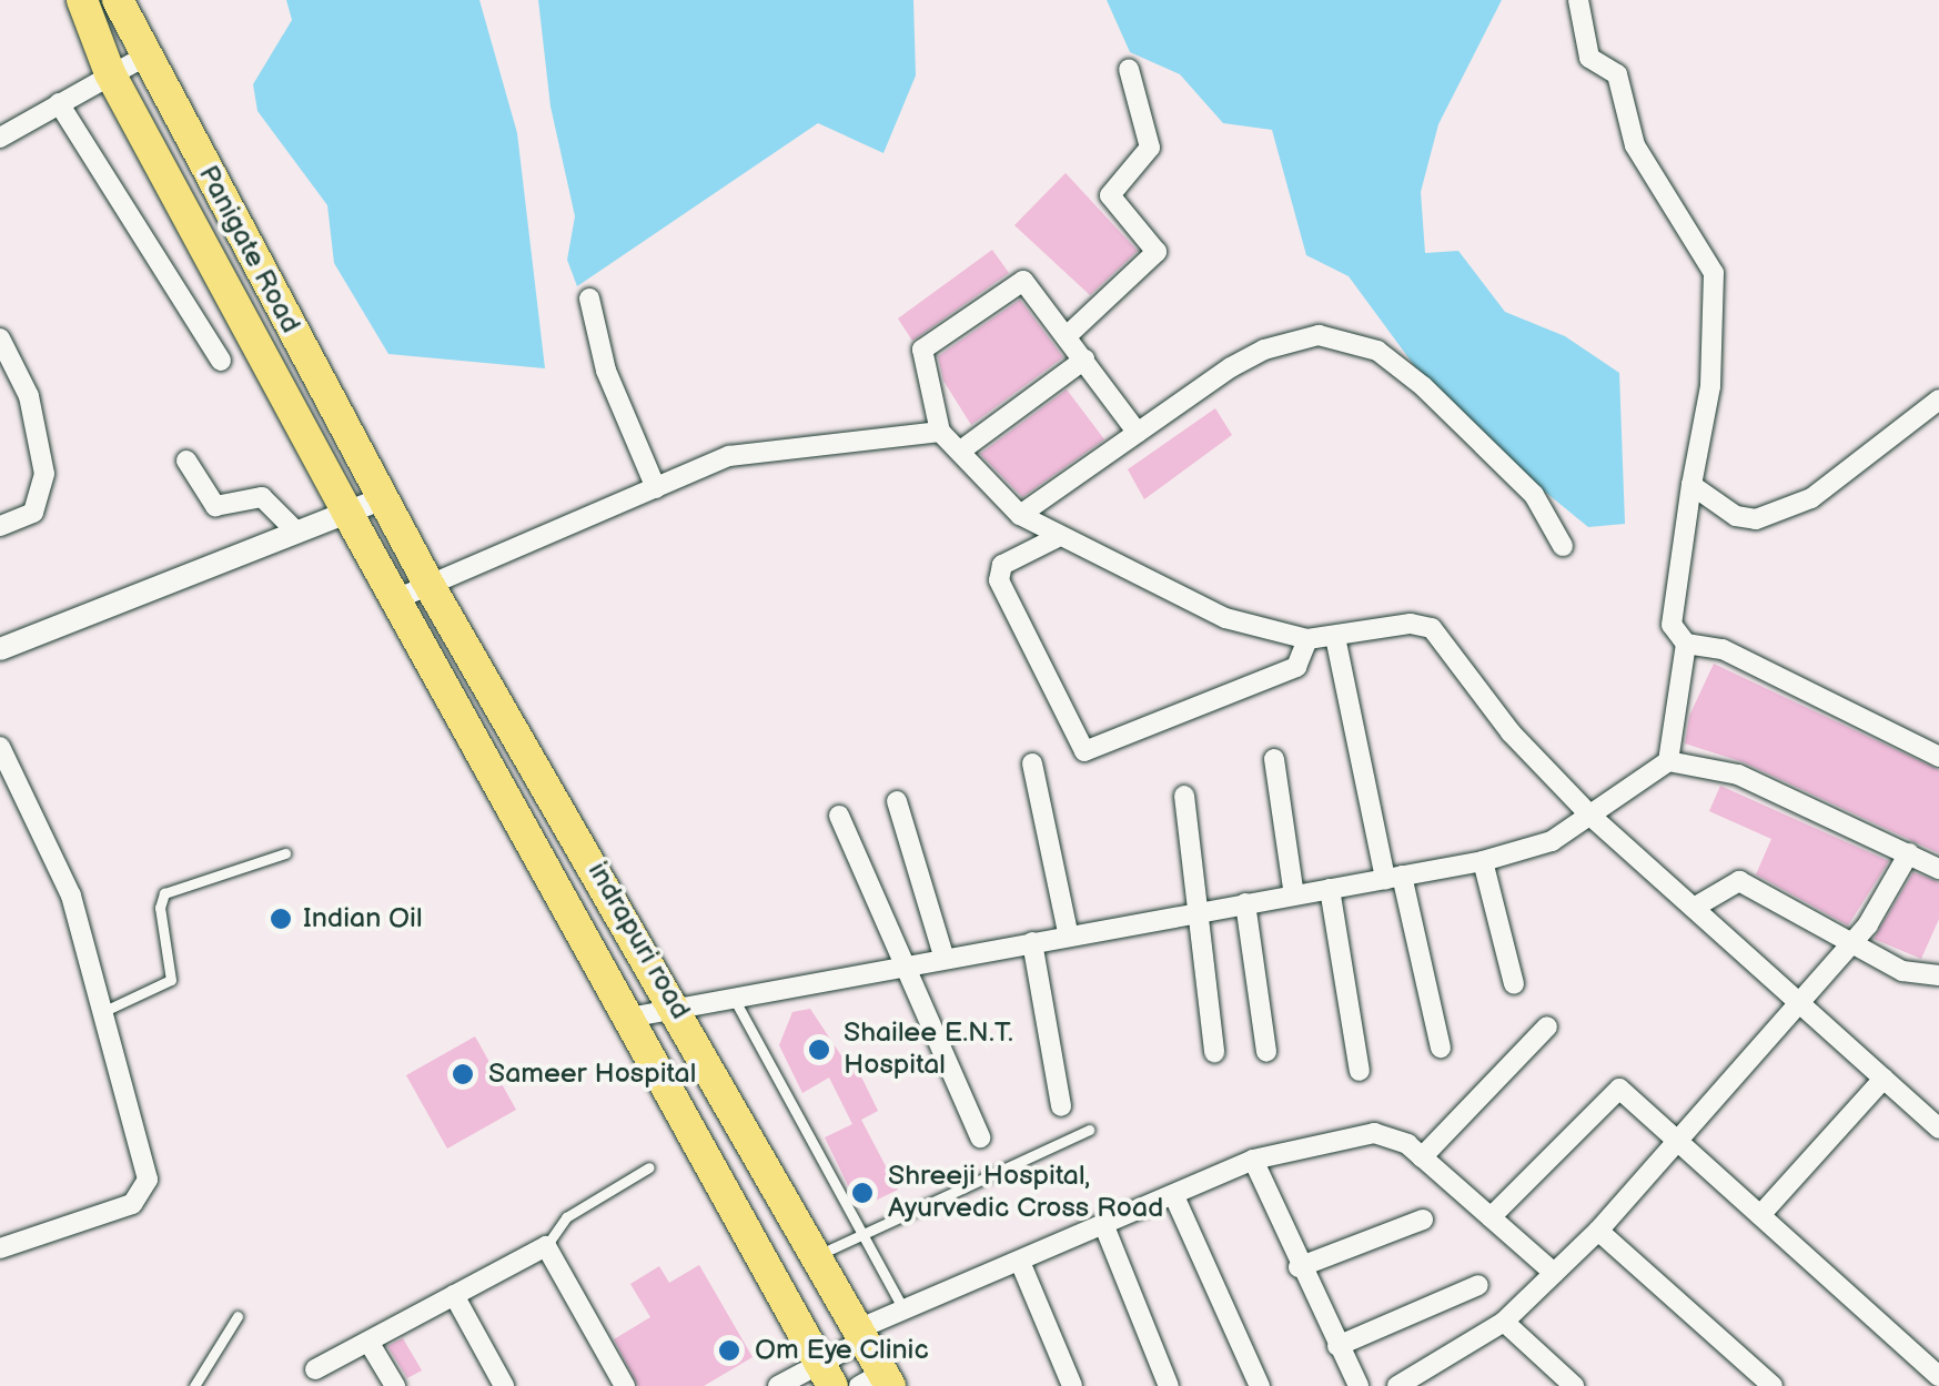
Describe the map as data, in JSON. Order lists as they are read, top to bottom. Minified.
{"streets":{"main road":["Panigate Road","indrapuri road"]},"crossings":[["Panigate Road","indrapuri road"]],"places":["Indian Oil","Shailee E.N.T. Hospital","Sameer Hospital","Shreeji Hospital, Ayurvedic Cross Road","Om Eye Clinic"]}
